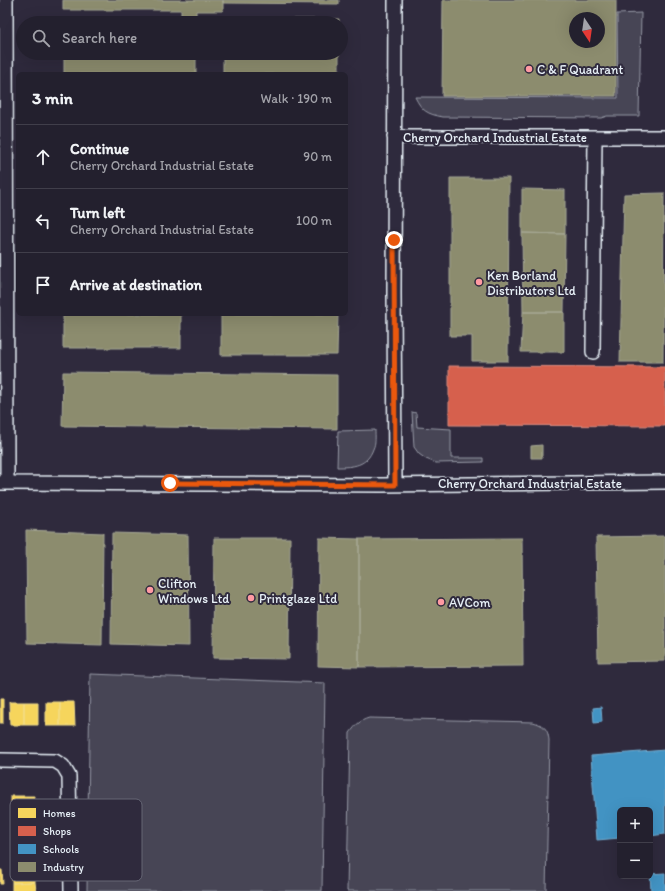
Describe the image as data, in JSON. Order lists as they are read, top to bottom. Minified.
{"streets":{"street":["Cherry Orchard Industrial Estate"]},"places":["C & F Quadrant","Ken Borland Distributors Ltd","Clifton Windows Ltd","Printglaze Ltd","AVCom"],"legend":["Homes","Shops","Schools","Industry"],"north":"bottom","page":{"search":"Search here","heading":["3 min","Walk · 190 m"],"list":[["Continue","Cherry Orchard Industrial Estate","90 m"],["Turn left","Cherry Orchard Industrial Estate","100 m"],"Arrive at destination"],"map_buttons":["+","−"]}}
